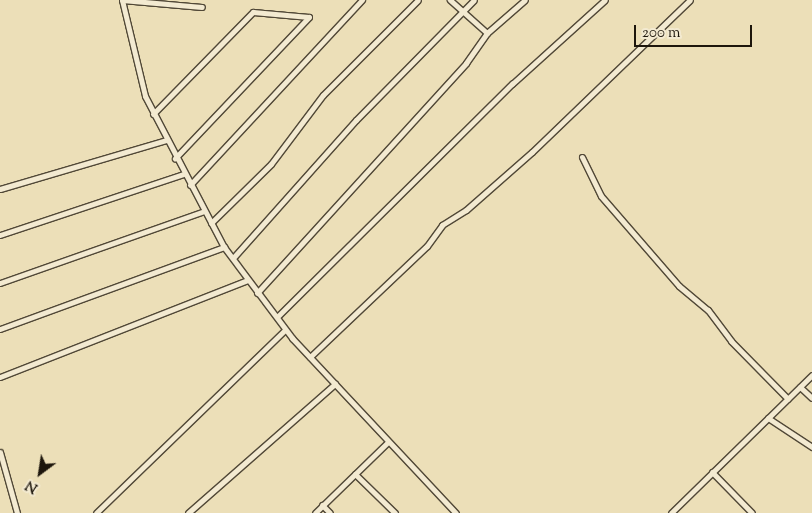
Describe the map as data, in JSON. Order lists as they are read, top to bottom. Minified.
{"scale_bar":"200 m","north":"bottom left"}
